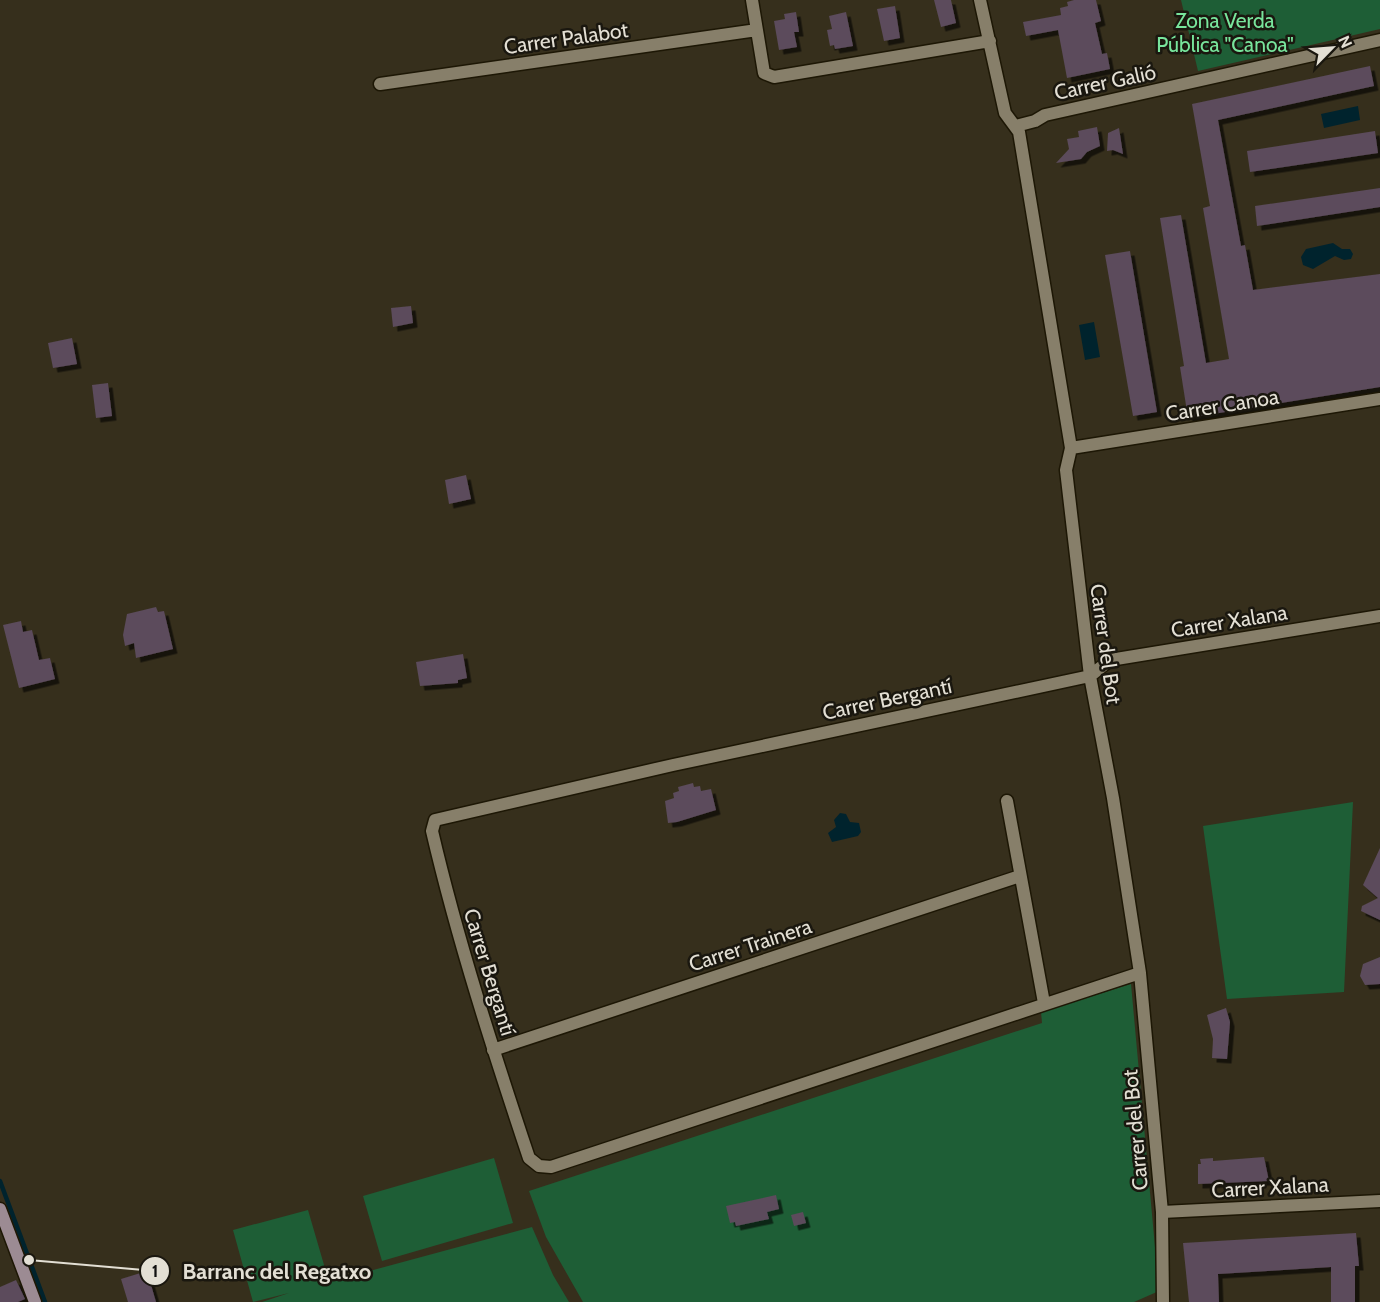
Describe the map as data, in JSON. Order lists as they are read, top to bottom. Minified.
{"streets":{"street":["Carrer Palabot","Carrer Galió","Carrer Canoa","Carrer Xalana","Carrer del Bot","Carrer Bergantí","Carrer Trainera"]},"crossings":[["Carrer Galió","Carrer del Bot"],["Carrer Canoa","Carrer del Bot"],["Carrer Xalana","Carrer del Bot"],["Carrer Xalana","Carrer Bergantí"],["Carrer del Bot","Carrer Bergantí"],["Carrer Bergantí","Carrer Trainera"]],"parks":["Zona Verda Pública \"Canoa\""],"places":["Barranc del Regatxo"],"north":"top right"}
